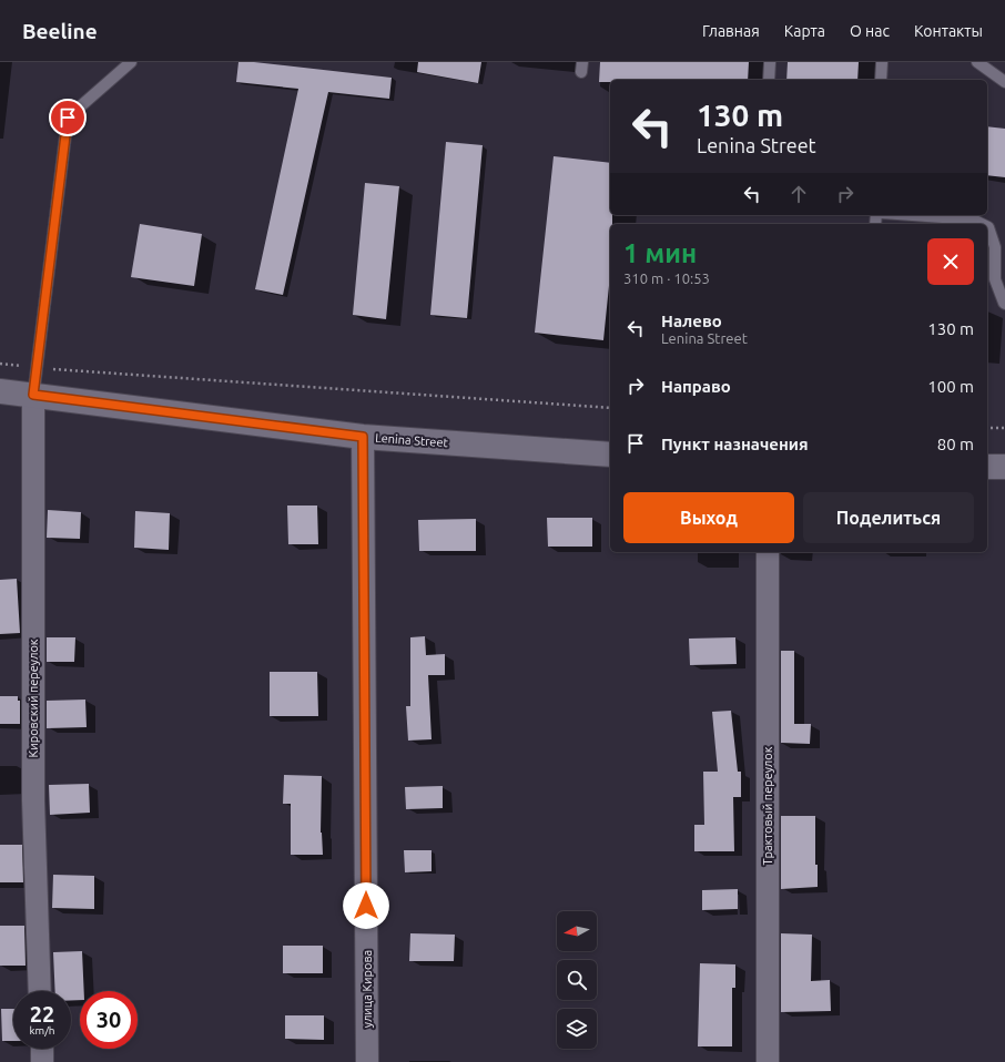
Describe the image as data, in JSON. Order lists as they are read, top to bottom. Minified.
{"streets":{"main road":["Lenina Street"],"street":["Кировский переулок","Трактовый переулок","улица Кирова"]},"crossings":[["Lenina Street","Кировский переулок"],["Lenina Street","улица Кирова"]],"north":"left","page":{"header":"Beeline","nav":["Главная","Карта","О нас","Контакты"],"turn":["130 m","Lenina Street"],"heading":["1 мин","310 m · 10:53"],"list":[{"name":"Налево","note":"Lenina Street","value":"130 m"},{"name":"Направо","value":"100 m"},{"name":"Пункт назначения","value":"80 m"}],"buttons":["Выход","Поделиться"],"speed":"22 km/h","limit":"30"}}
